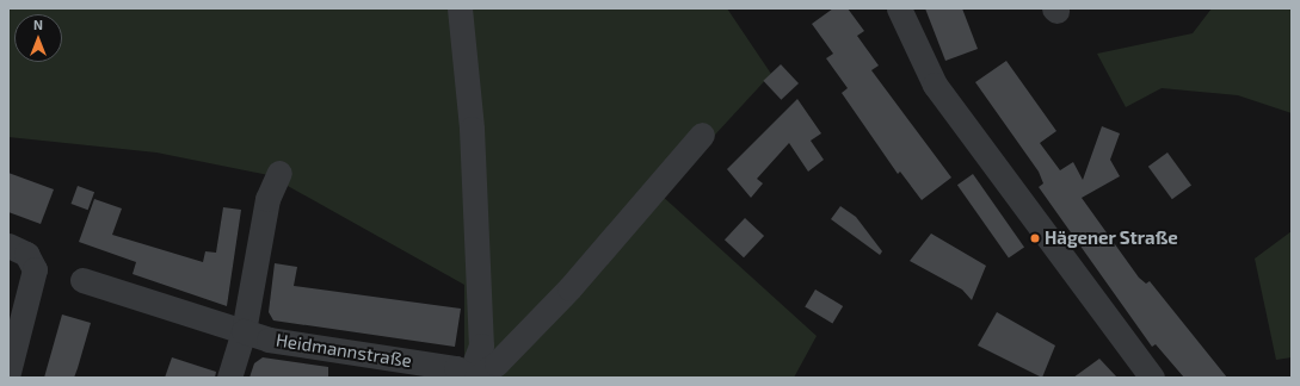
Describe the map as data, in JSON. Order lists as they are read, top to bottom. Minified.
{"streets":{"street":["Heidmannstraße"]},"places":["Hägener Straße"],"north":"top"}
